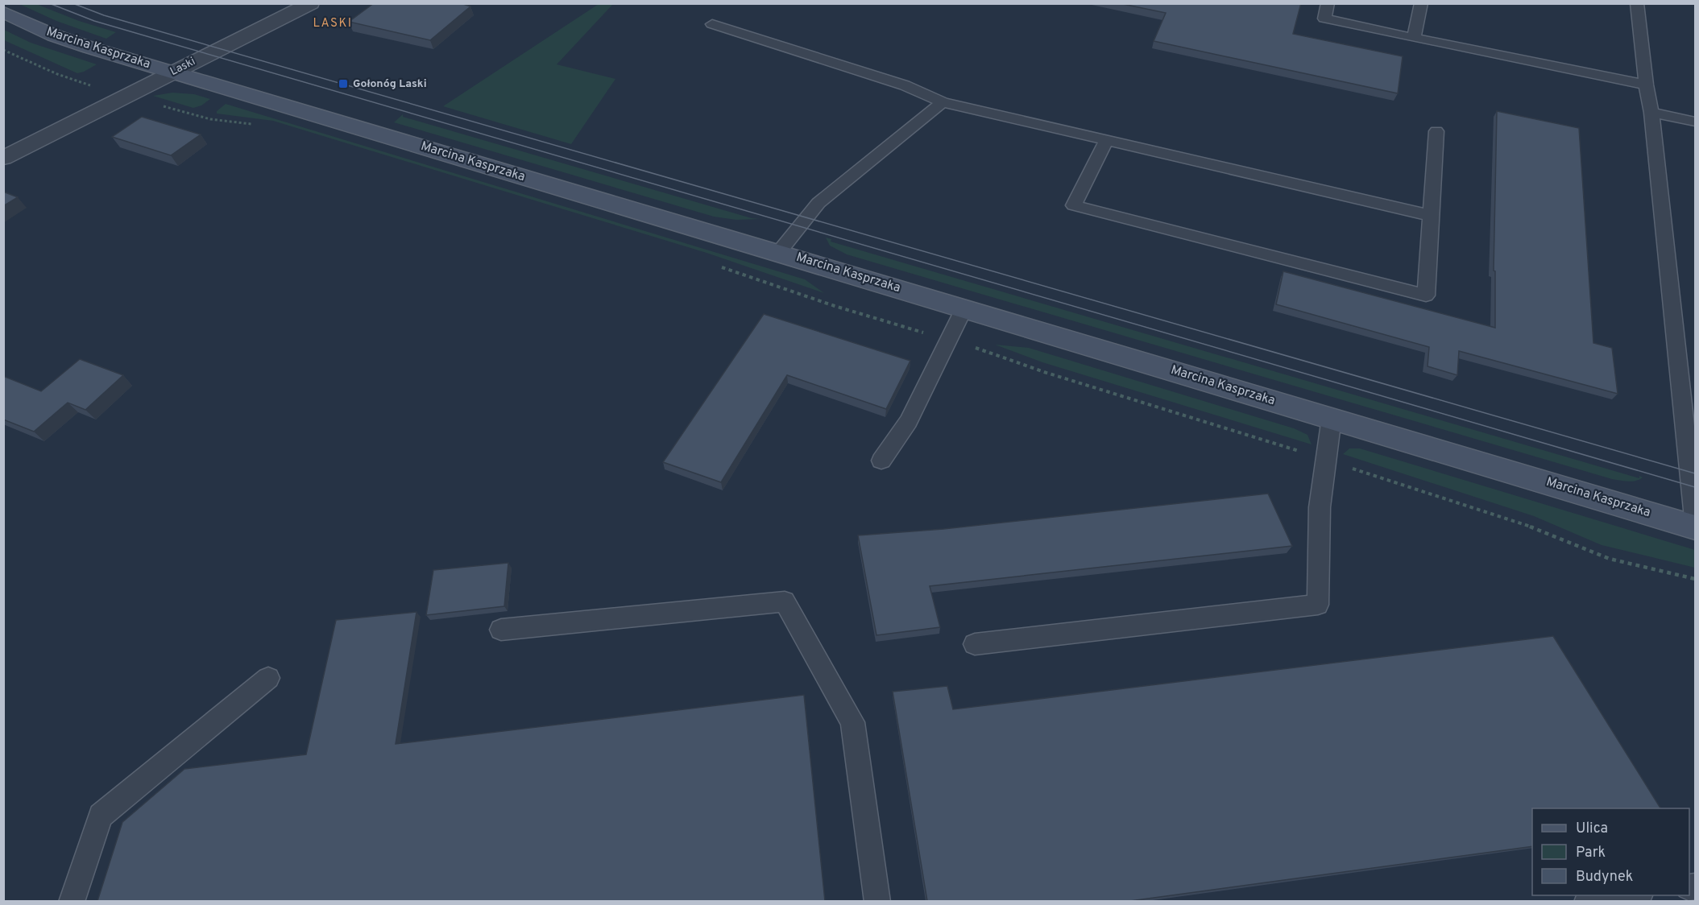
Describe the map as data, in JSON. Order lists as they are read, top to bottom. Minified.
{"streets":{"street":["Marcina Kasprzaka","Laski"]},"crossings":[["Marcina Kasprzaka","Laski"]],"districts":["LASKI"],"places":{"transit":["Gołonóg Laski"]},"legend":["Ulica","Park","Budynek"]}
